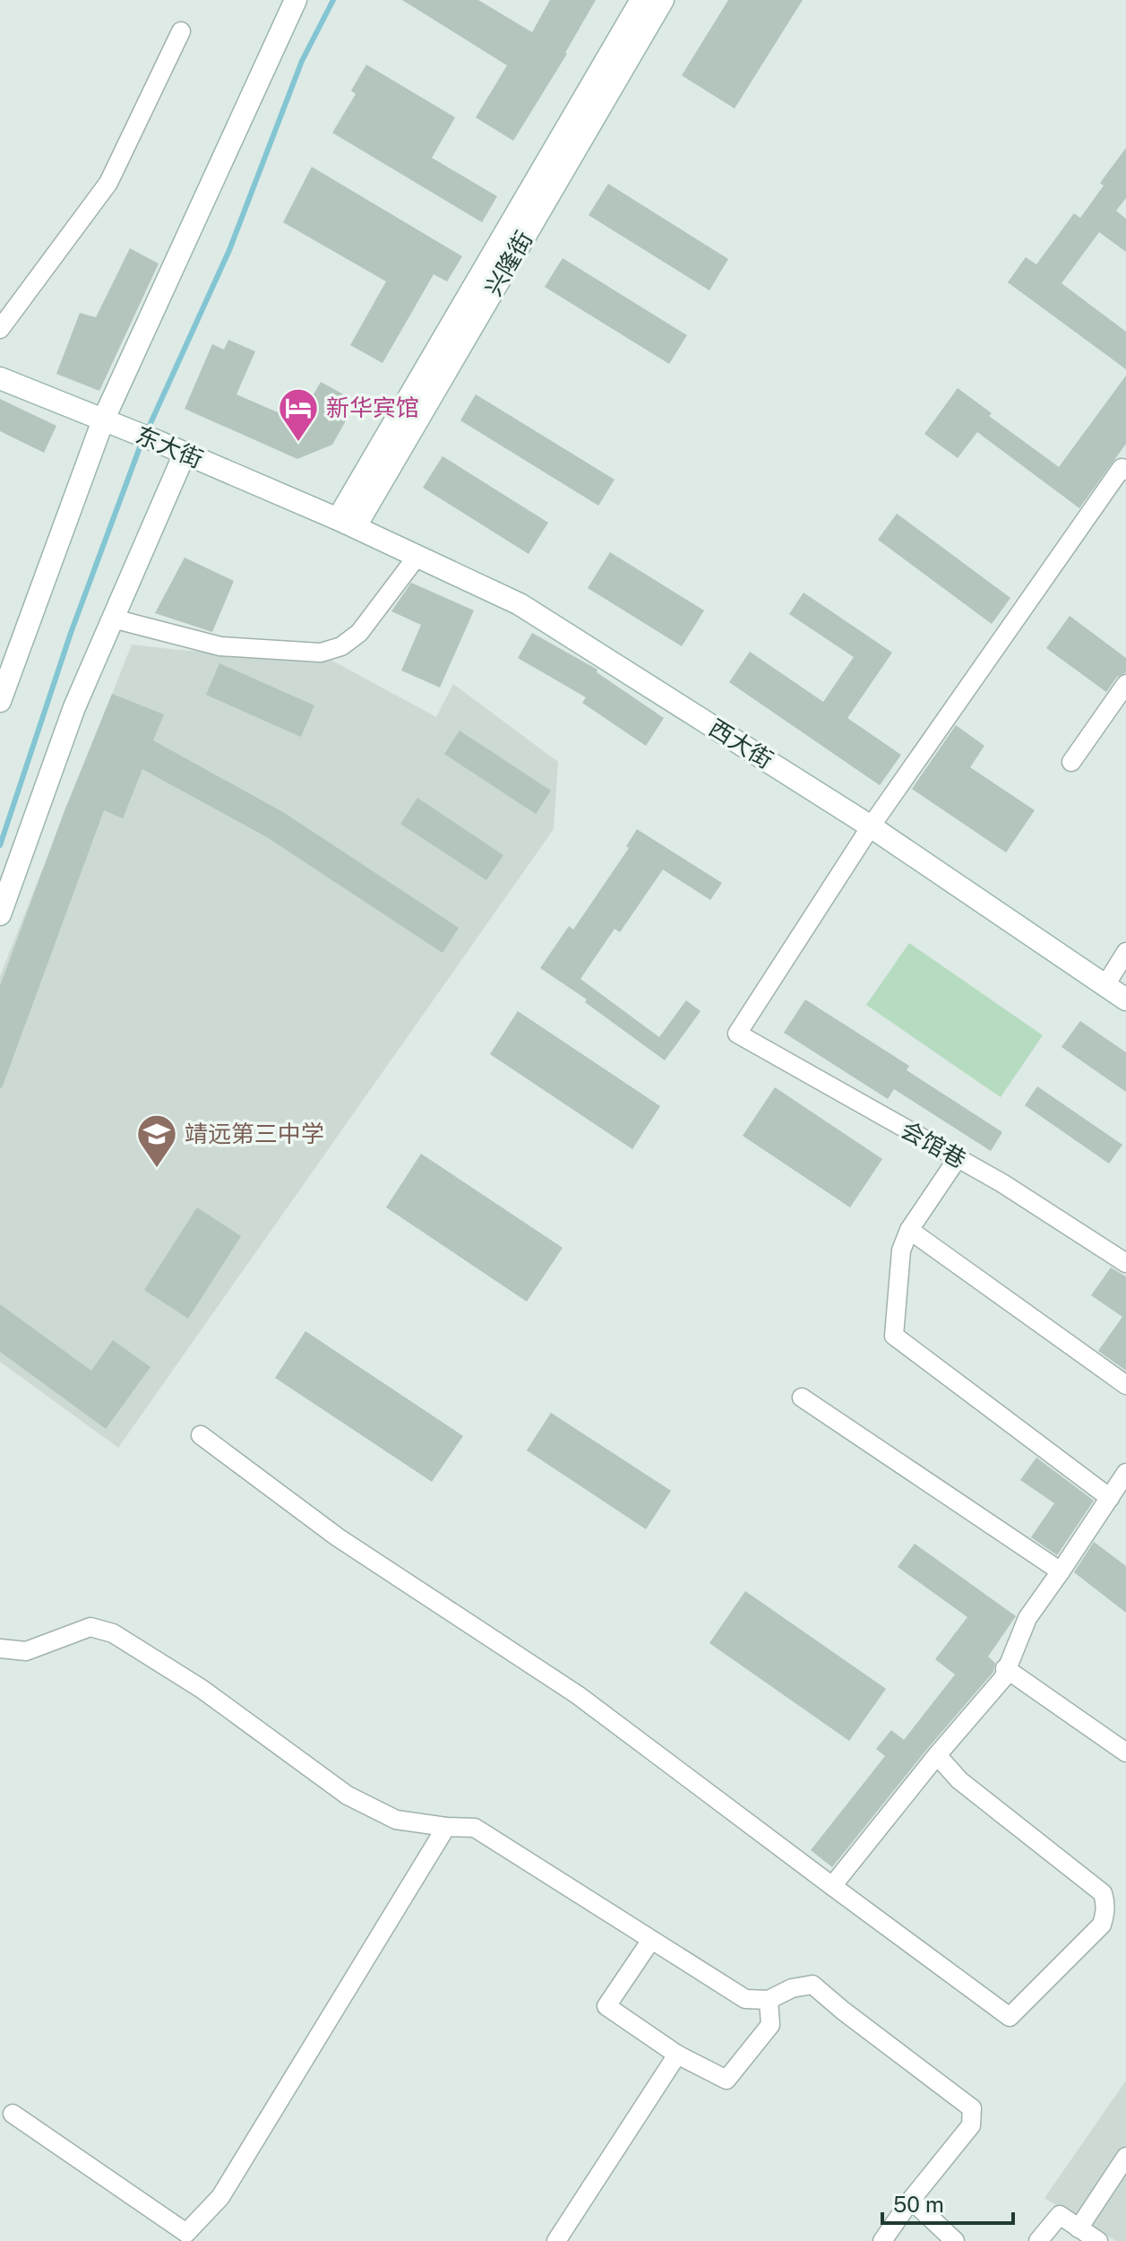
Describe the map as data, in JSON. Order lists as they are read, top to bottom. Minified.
{"streets":{"main road":["兴隆街","东大街","西大街"],"street":["会馆巷"]},"crossings":[["兴隆街","东大街"],["兴隆街","西大街"],["东大街","西大街"],["西大街","会馆巷"]],"places":{"hotel":["新华宾馆"],"school or university":["靖远第三中学"]},"scale_bar":"50 m"}
